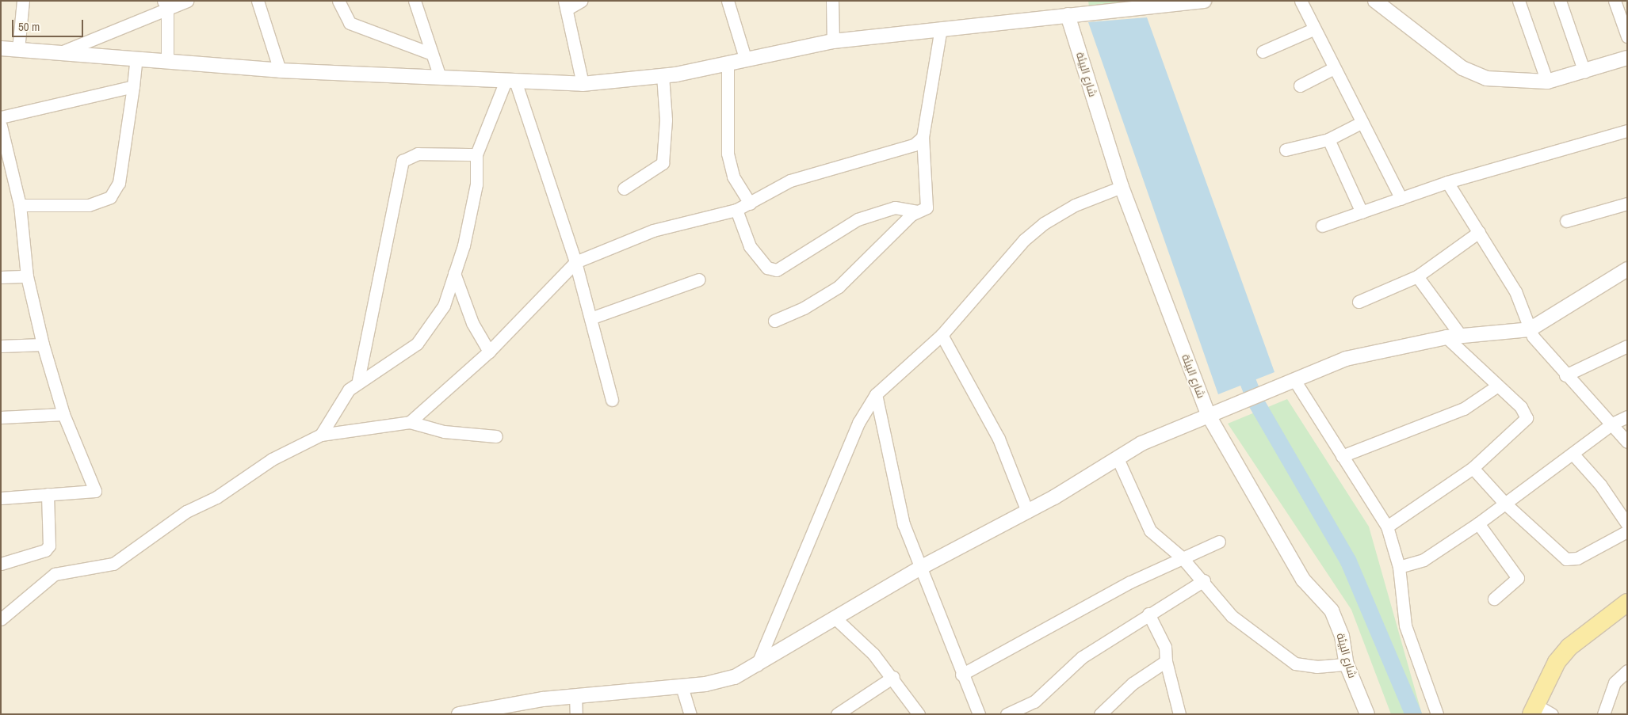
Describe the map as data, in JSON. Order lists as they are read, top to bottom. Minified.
{"streets":{"street":["شارع البيئة"]},"scale_bar":"50 m"}
